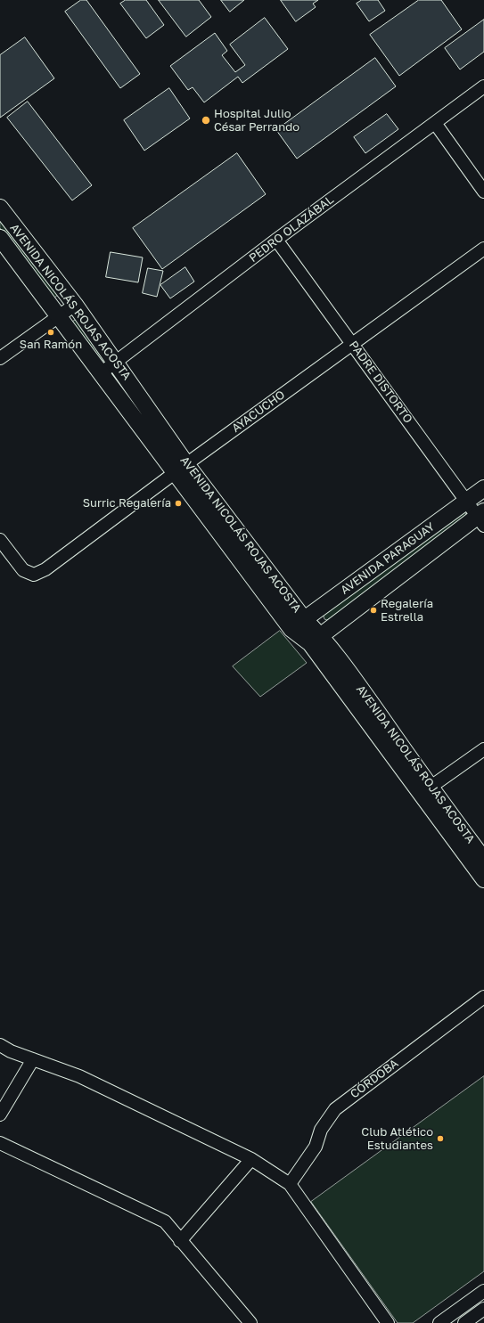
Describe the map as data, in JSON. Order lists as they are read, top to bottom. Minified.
{"streets":{"main road":["AVENIDA NICOLÁS ROJAS ACOSTA","AVENIDA PARAGUAY"],"street":["PEDRO OLAZÁBAL","PADRE DISTORTO","AYACUCHO","CÓRDOBA"]},"crossings":[["PEDRO OLAZÁBAL","AVENIDA NICOLÁS ROJAS ACOSTA"],["PEDRO OLAZÁBAL","PADRE DISTORTO"],["AVENIDA NICOLÁS ROJAS ACOSTA","AYACUCHO"],["AVENIDA NICOLÁS ROJAS ACOSTA","AVENIDA PARAGUAY"],["PADRE DISTORTO","AYACUCHO"],["PADRE DISTORTO","AVENIDA PARAGUAY"]],"places":["Hospital Julio César Perrando","San Ramón","Surric Regalería","Regalería Estrella","Club Atlético Estudiantes"]}
